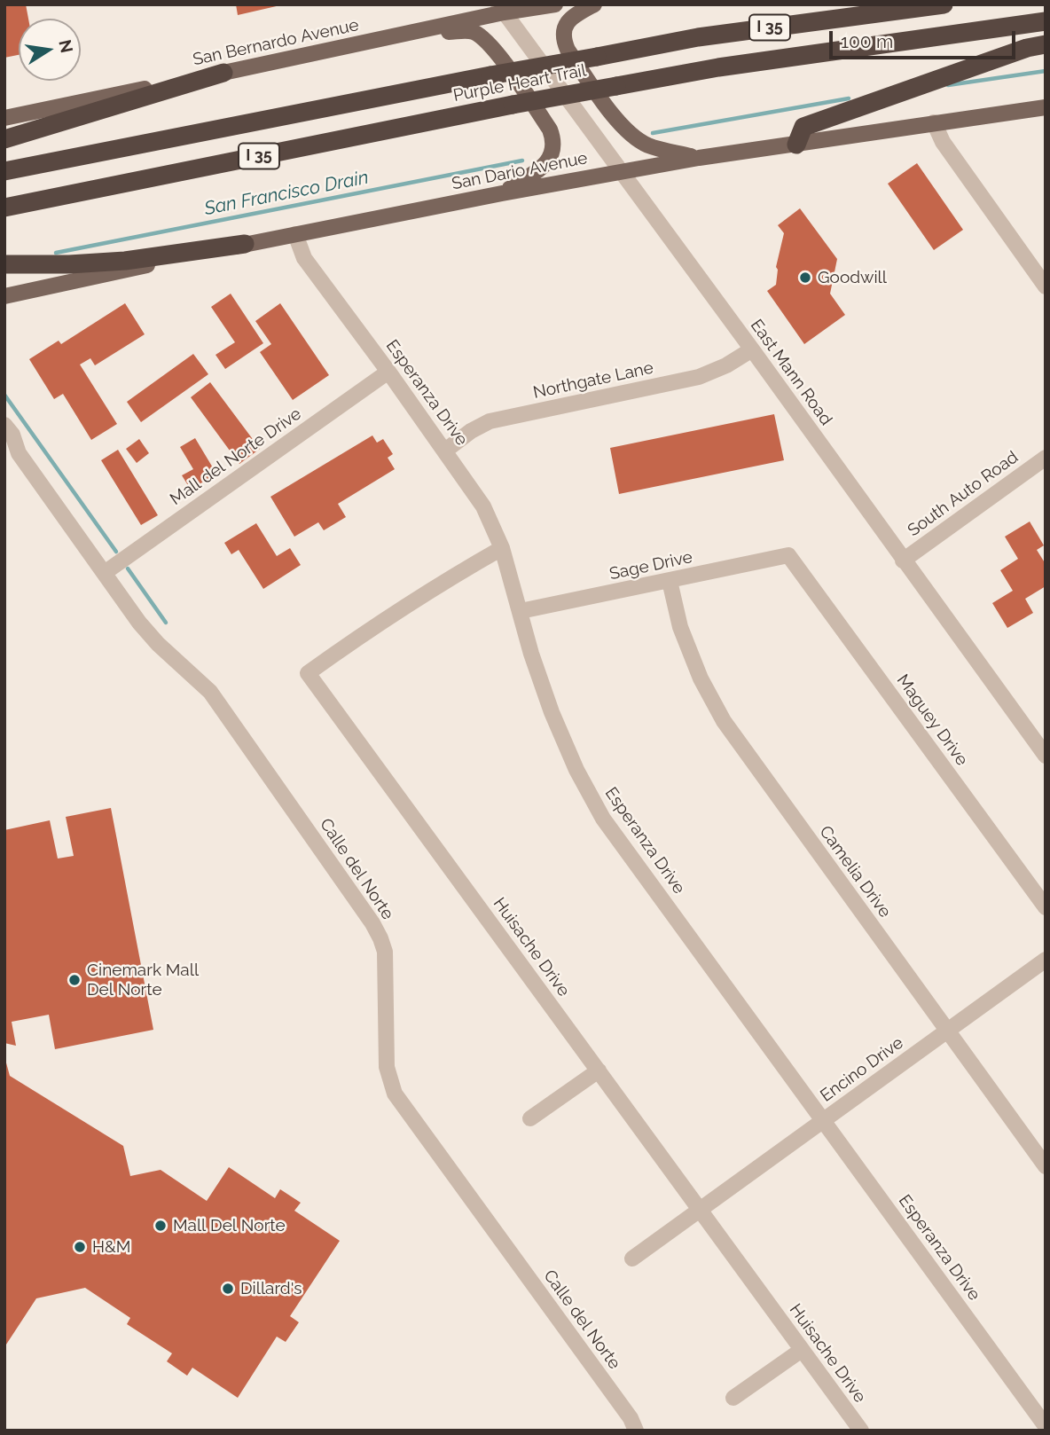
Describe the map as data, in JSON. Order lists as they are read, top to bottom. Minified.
{"streets":{"highway":["I 35","Purple Heart Trail"],"main road":["San Bernardo Avenue","San Dario Avenue"],"street":["East Mann Road","Northgate Lane","Esperanza Drive","Mall del Norte Drive","South Auto Road","Sage Drive","Maguey Drive","Calle del Norte","Camelia Drive","Huisache Drive","Encino Drive"]},"crossings":[["San Bernardo Avenue","East Mann Road"],["San Dario Avenue","East Mann Road"],["San Dario Avenue","Esperanza Drive"],["East Mann Road","Northgate Lane"],["East Mann Road","South Auto Road"],["Northgate Lane","Esperanza Drive"],["Esperanza Drive","Mall del Norte Drive"],["Esperanza Drive","Sage Drive"],["Esperanza Drive","Huisache Drive"],["Esperanza Drive","Encino Drive"],["Mall del Norte Drive","Calle del Norte"],["Sage Drive","Maguey Drive"],["Sage Drive","Camelia Drive"],["Camelia Drive","Encino Drive"],["Huisache Drive","Encino Drive"]],"water":["San Francisco Drain"],"places":["Goodwill","Cinemark Mall Del Norte","Mall Del Norte","H&M","Dillard's"],"scale_bar":"100 m","north":"right"}
